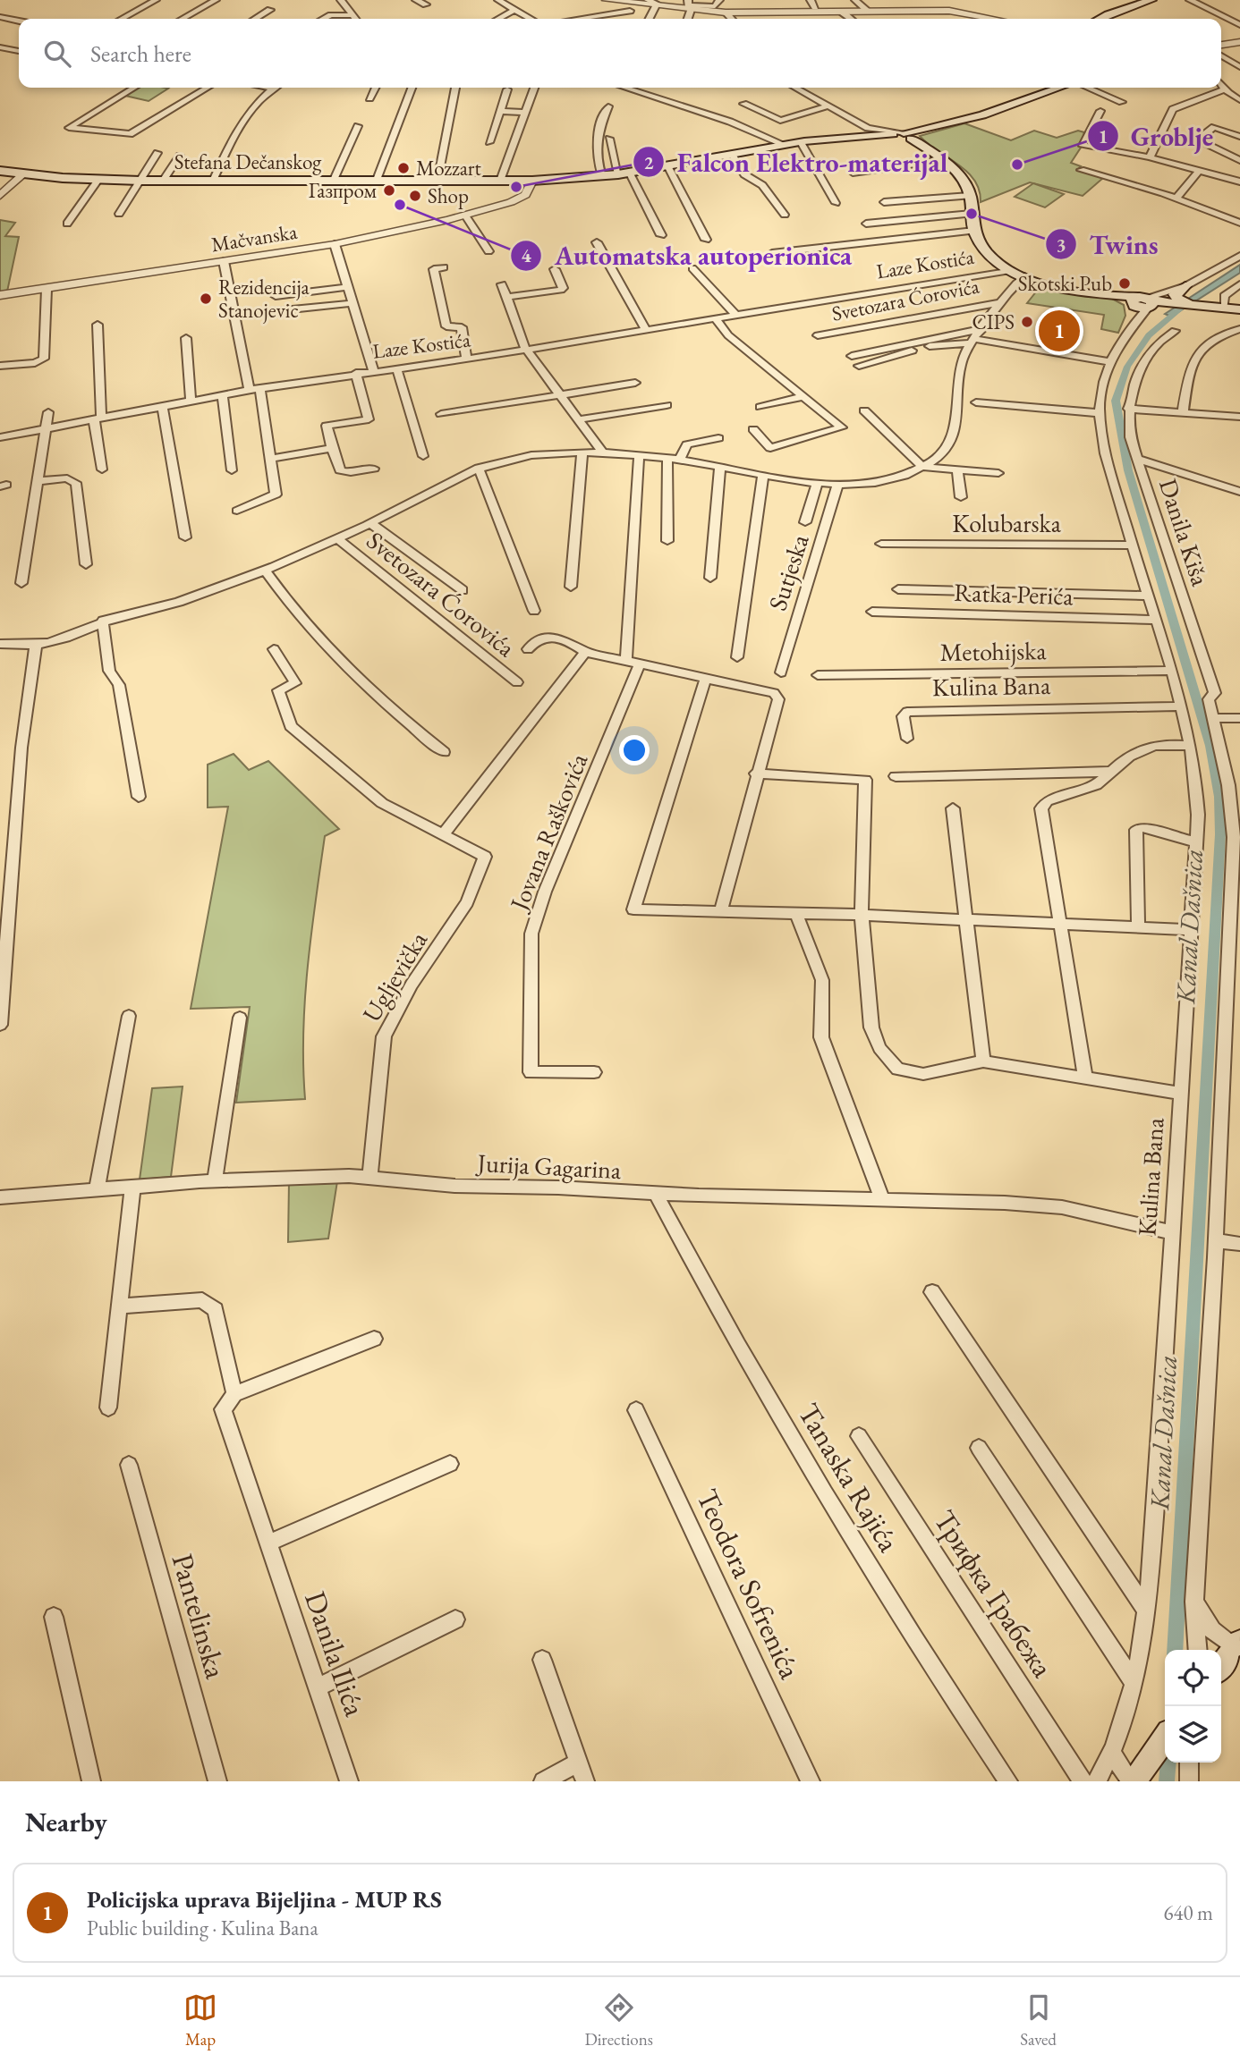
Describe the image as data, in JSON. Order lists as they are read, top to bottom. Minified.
{"streets":{"main road":["Stefana Dečanskog"],"street":["Mačvanska","Laze Kostića","Svetozara Ćorovića","Kolubarska","Danila Kiša","Sutjeska","Ratka Perića","Metohijska","Kulina Bana","Jovana Raškovića","Ugljevička","Jurija Gagarina","Tanaska Rajića","Teodora Sofrenića","Трифка Грабежа","Pantelinska","Danila Ilića"]},"crossings":[["Stefana Dečanskog","Mačvanska"],["Svetozara Ćorovića","Sutjeska"],["Svetozara Ćorovića","Jovana Raškovića"],["Kolubarska","Kulina Bana"],["Ratka Perića","Kulina Bana"],["Metohijska","Kulina Bana"],["Kulina Bana","Jurija Gagarina"],["Ugljevička","Jurija Gagarina"],["Jurija Gagarina","Tanaska Rajića"]],"water":["Kanal Dašnica"],"places":["Groblje","Mozzart","Falcon Elektro-materijal","Газпром","Shop","Automatska autoperionica","Twins","Skotski Pub","Rezidencija Stanojevic","CIPS"],"page":{"search":"Search here","pins":"1","heading":"Nearby","list":[{"mark":"1","name":"Policijska uprava Bijeljina - MUP RS","note":"Public building · Kulina Bana","value":"640 m"}],"nav":["Map","Directions","Saved"]}}
